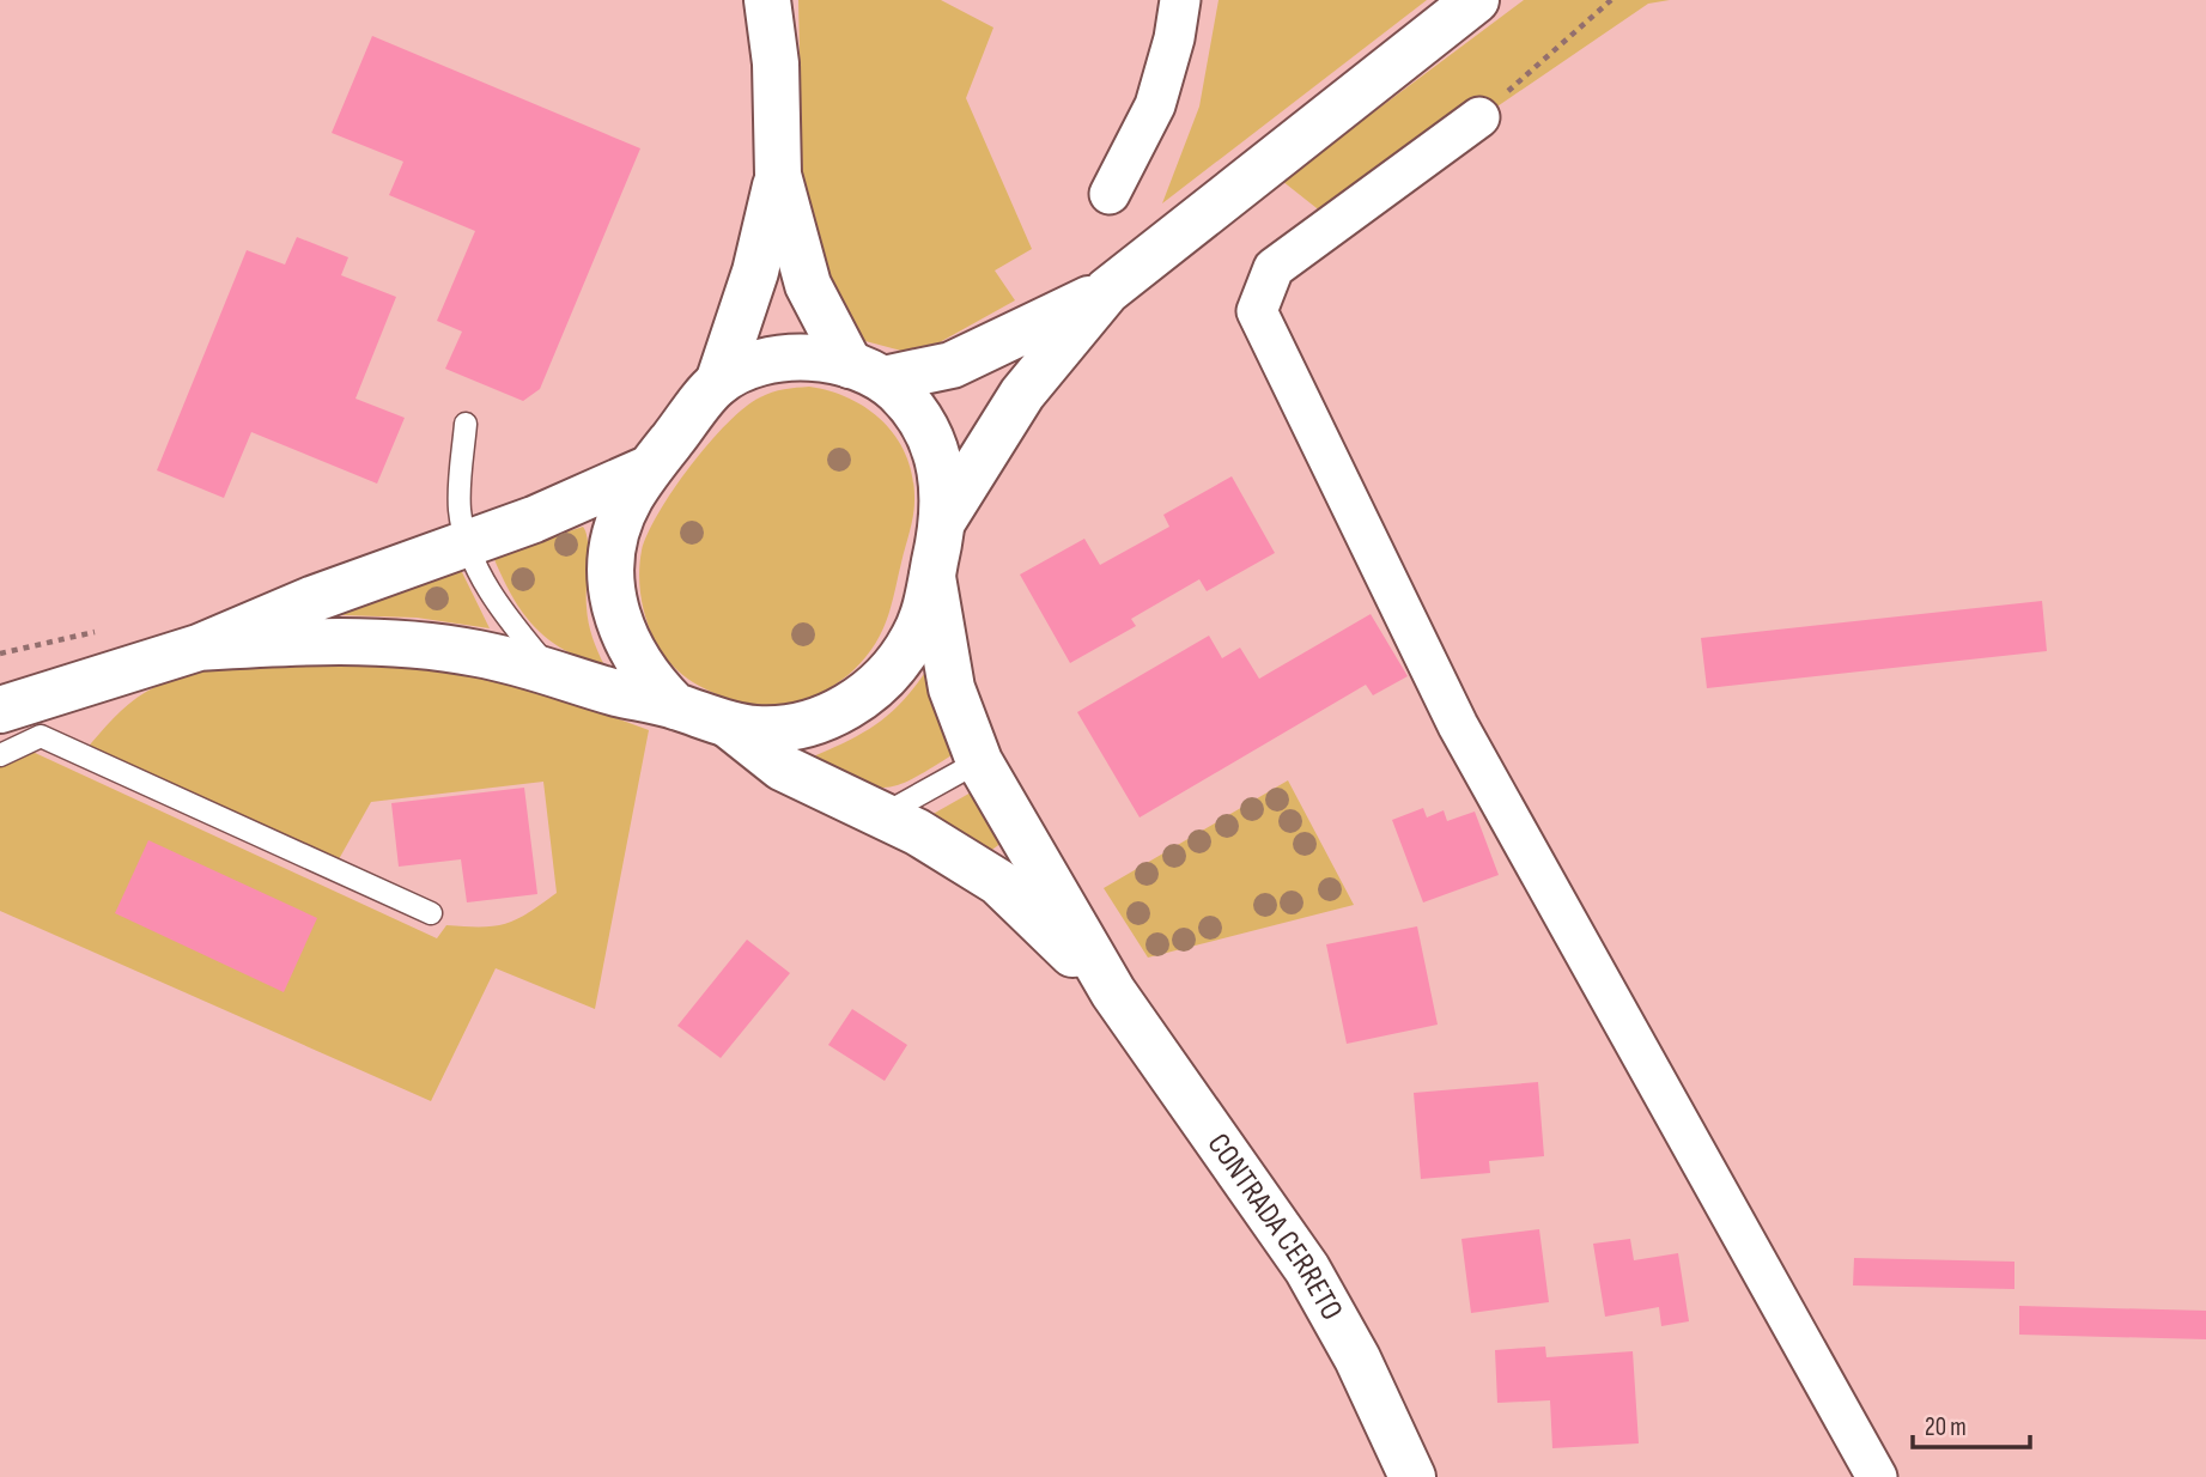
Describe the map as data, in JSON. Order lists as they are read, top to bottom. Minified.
{"streets":{"main road":["CONTRADA CERRETO"]},"scale_bar":"20 m"}
